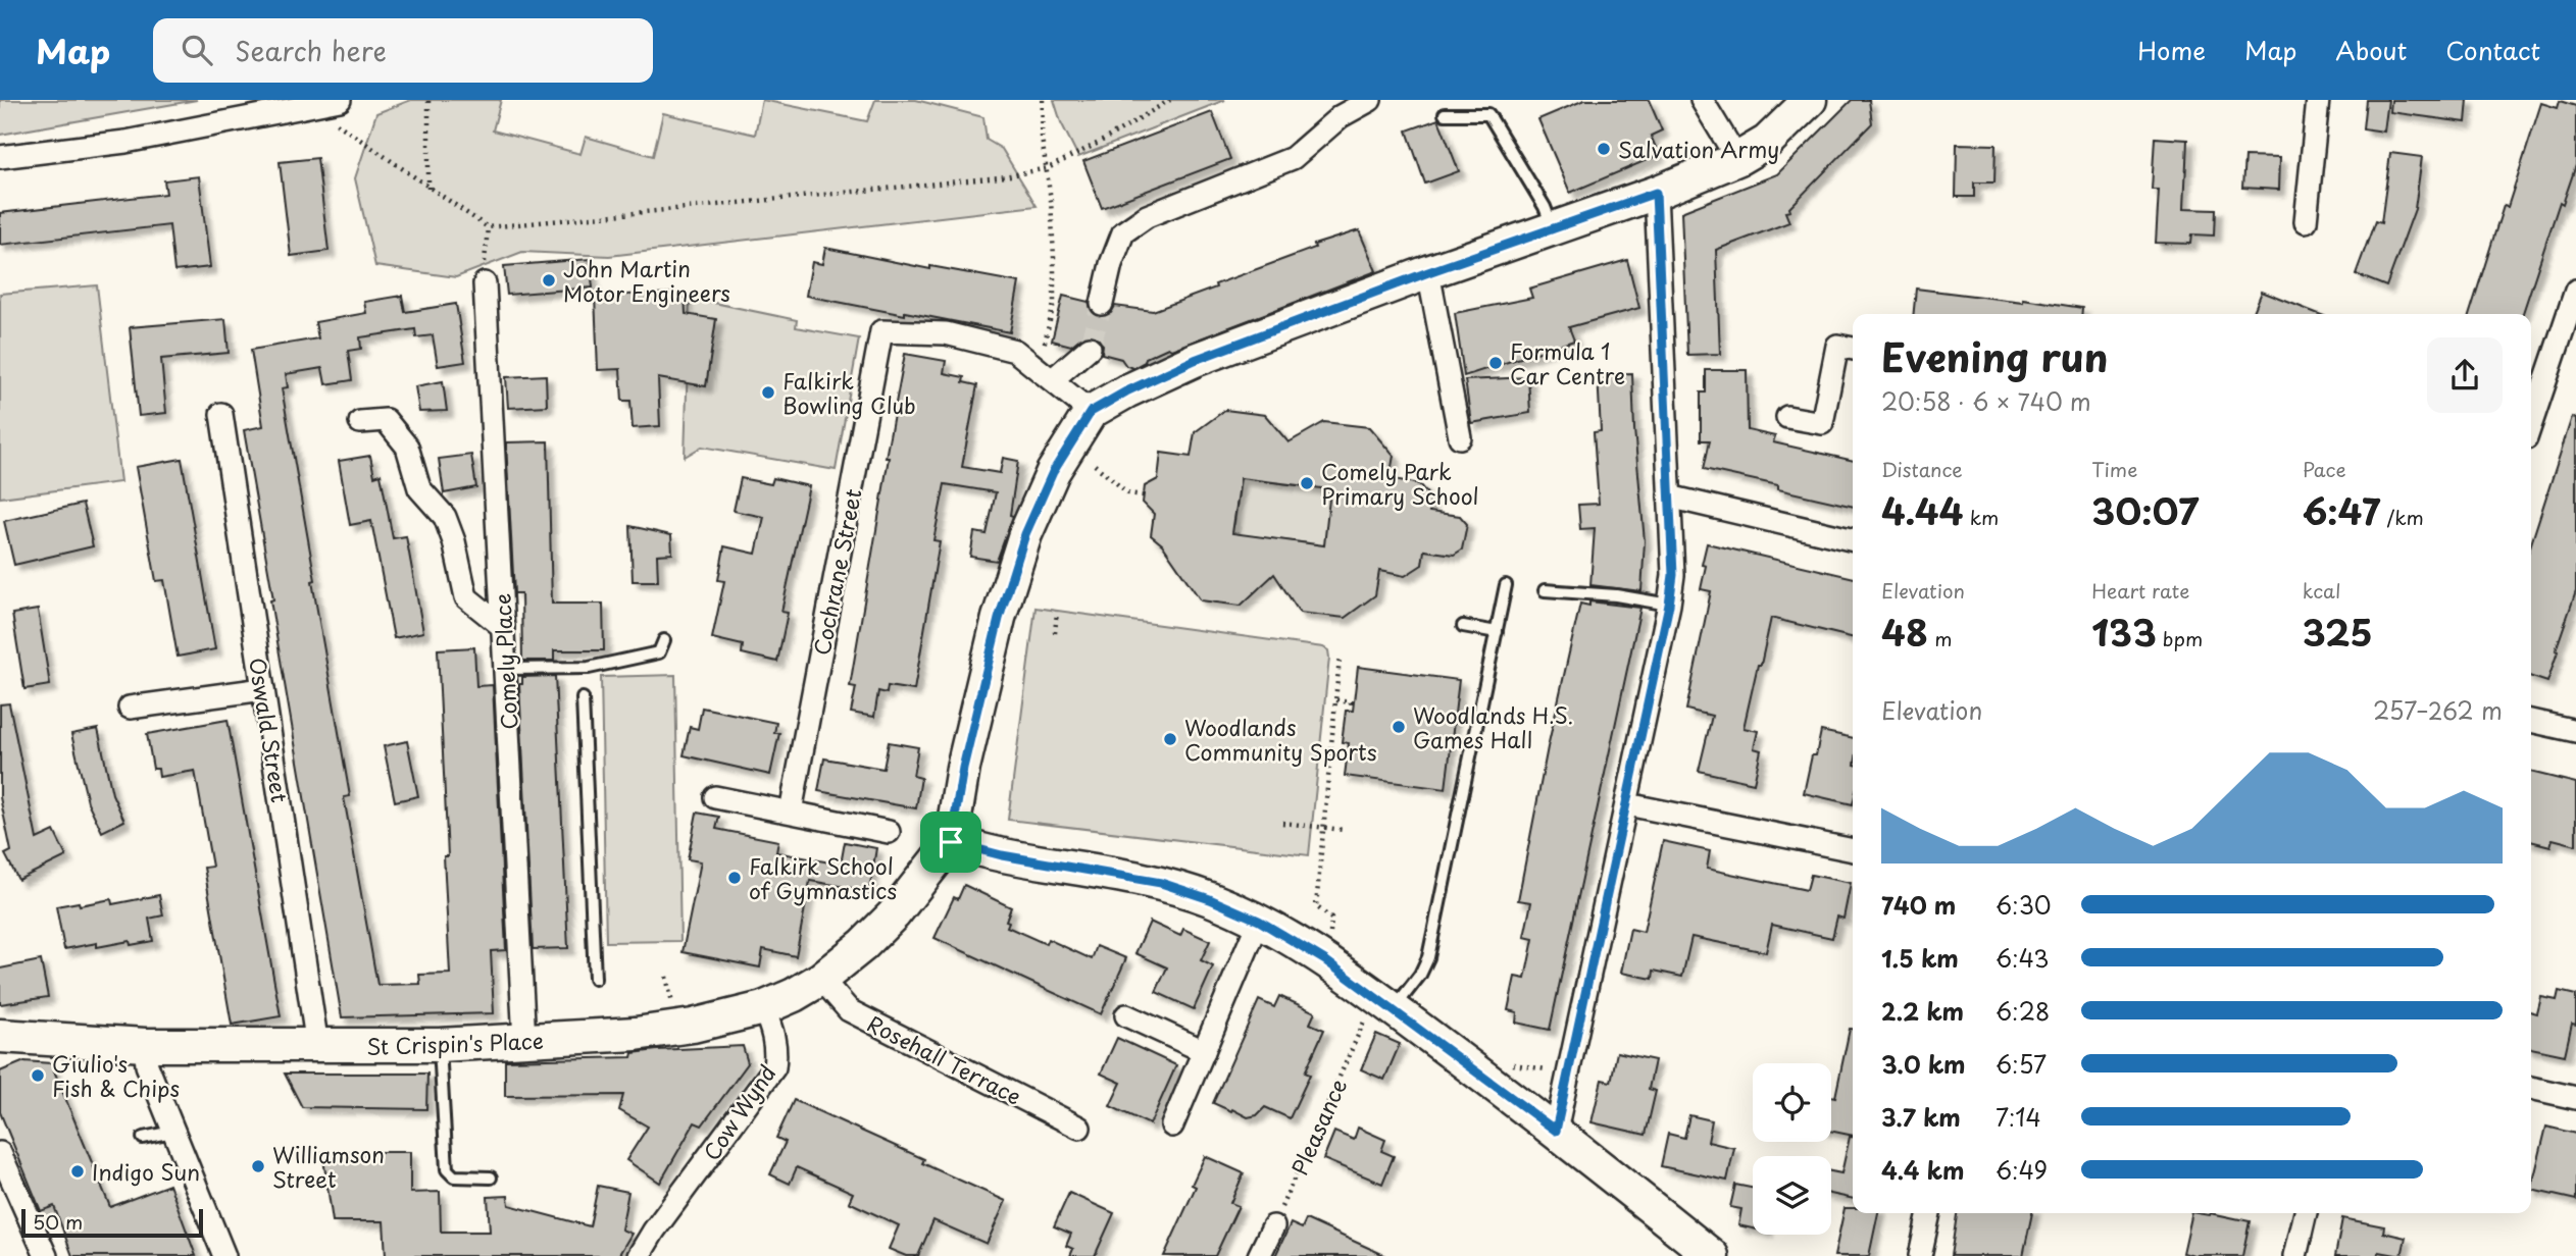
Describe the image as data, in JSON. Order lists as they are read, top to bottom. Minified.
{"streets":{"main road":["St Crispin's Place"],"street":["Cochrane Street","Comely Place","Oswald Street","Rosehall Terrace","Cow Wynd"],"path":["Pleasance"]},"crossings":[["Comely Place","St Crispin's Place"],["Oswald Street","St Crispin's Place"],["St Crispin's Place","Cow Wynd"]],"places":["Salvation Army","John Martin Motor Engineers","Formula 1 Car Centre","Falkirk Bowling Club","Comely Park Primary School","Woodlands H.S. Games Hall","Woodlands Community Sports","Falkirk School of Gymnastics","Giulio's Fish & Chips","Williamson Street","Indigo Sun"],"scale_bar":"50 m","page":{"header":"Map","search":"Search here","nav":["Home","Map","About","Contact"],"heading":["Evening run","20:58 · 6 × 740 m"],"stats":[["Distance","4.44 km"],["Time","30:07"],["Pace","6:47 /km"],["Elevation","48 m"],["Heart rate","133 bpm"],["kcal","325"]],"chart":["Elevation","257–262 m"],"list":[{"name":"740 m","note":"6:30"},{"name":"1.5 km","note":"6:43"},{"name":"2.2 km","note":"6:28"},{"name":"3.0 km","note":"6:57"},{"name":"3.7 km","note":"7:14"},{"name":"4.4 km","note":"6:49"}],"scale":"50 m"}}
